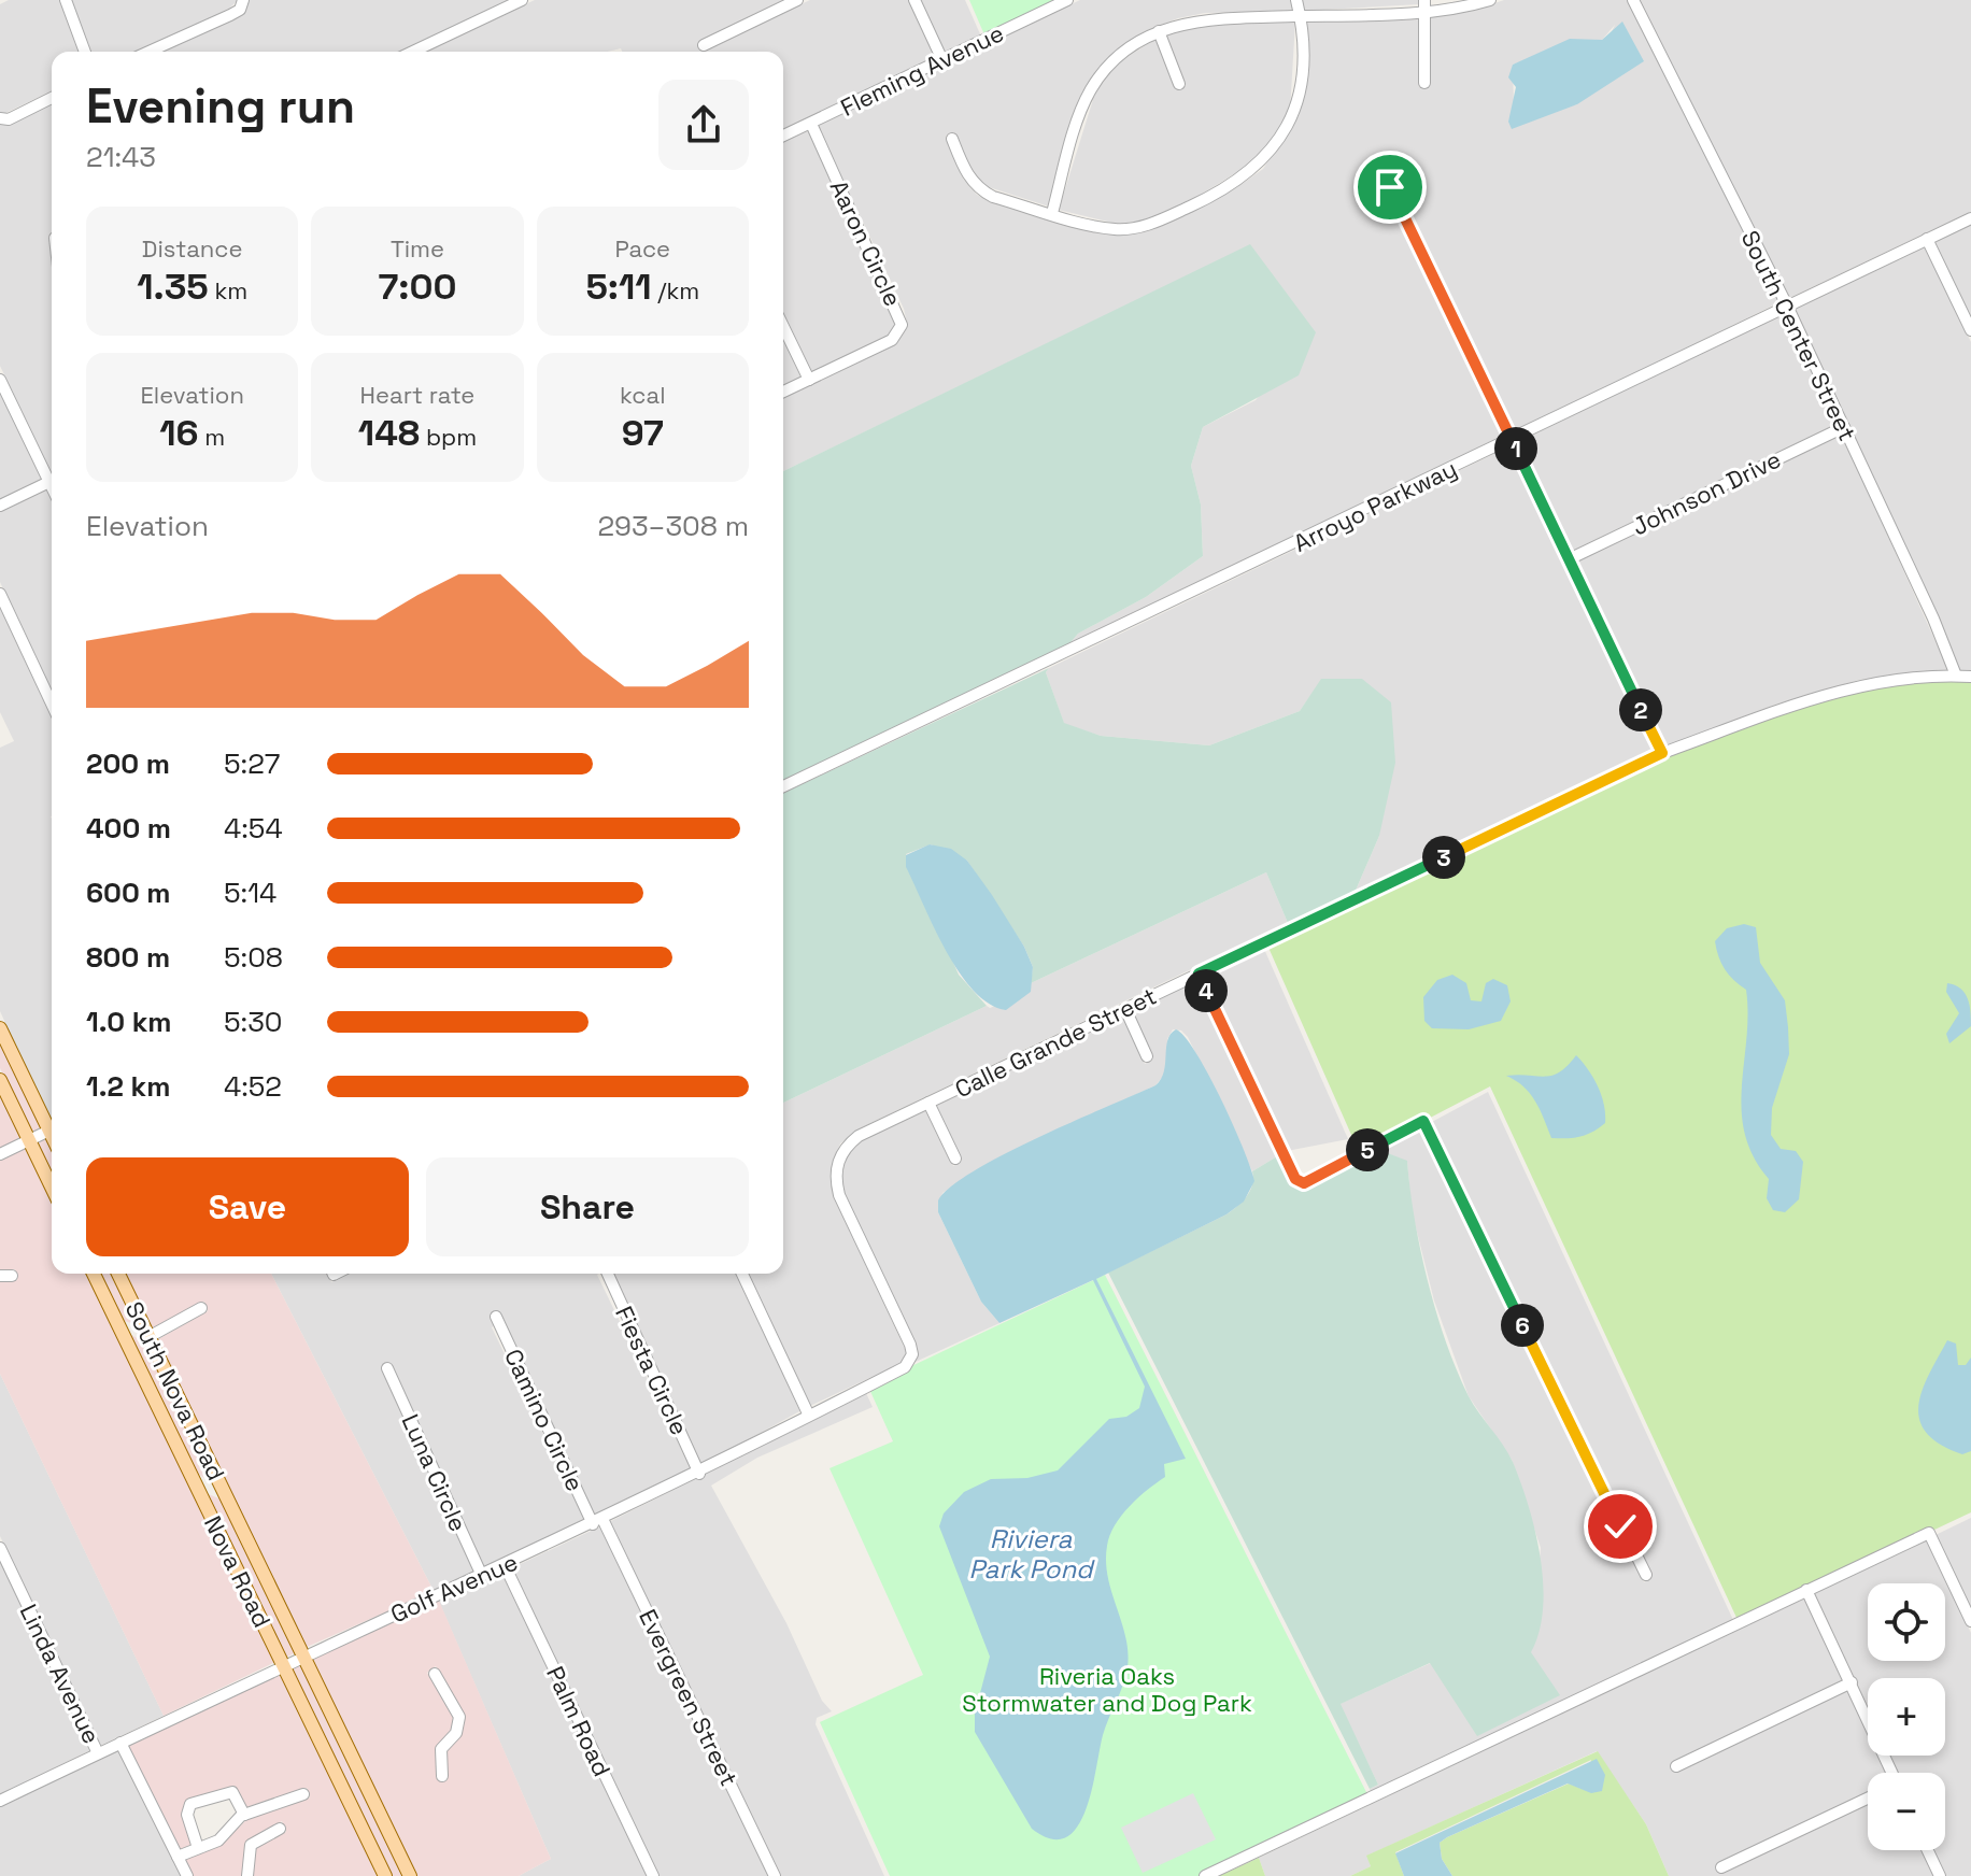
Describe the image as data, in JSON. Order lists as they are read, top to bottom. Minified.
{"streets":{"main road":["South Nova Road","Nova Road"],"street":["Fleming Avenue","Aaron Circle","South Center Street","Johnson Drive","Arroyo Parkway","Calle Grande Street","Fiesta Circle","Camino Circle","Luna Circle","Golf Avenue","Linda Avenue","Evergreen Street","Palm Road"]},"crossings":[["Fleming Avenue","Aaron Circle"],["South Center Street","Johnson Drive"],["South Center Street","Arroyo Parkway"],["South Center Street","Calle Grande Street"],["Calle Grande Street","Golf Avenue"],["Fiesta Circle","Golf Avenue"],["South Nova Road","Golf Avenue"],["Camino Circle","Golf Avenue"],["Camino Circle","Evergreen Street"],["Luna Circle","Golf Avenue"],["Nova Road","Golf Avenue"],["Golf Avenue","Linda Avenue"],["Golf Avenue","Evergreen Street"],["Golf Avenue","Palm Road"]],"water":["Riviera Park Pond"],"parks":["Riveria Oaks Stormwater and Dog Park"],"page":{"heading":["Evening run","21:43"],"stats":[["Distance","1.35 km"],["Time","7:00"],["Pace","5:11 /km"],["Elevation","16 m"],["Heart rate","148 bpm"],["kcal","97"]],"pins":["1","2","3","4","5","6"],"chart":["Elevation","293–308 m"],"list":[{"name":"200 m","note":"5:27"},{"name":"400 m","note":"4:54"},{"name":"600 m","note":"5:14"},{"name":"800 m","note":"5:08"},{"name":"1.0 km","note":"5:30"},{"name":"1.2 km","note":"4:52"}],"buttons":["Save","Share"],"map_buttons":["+","−"]}}
